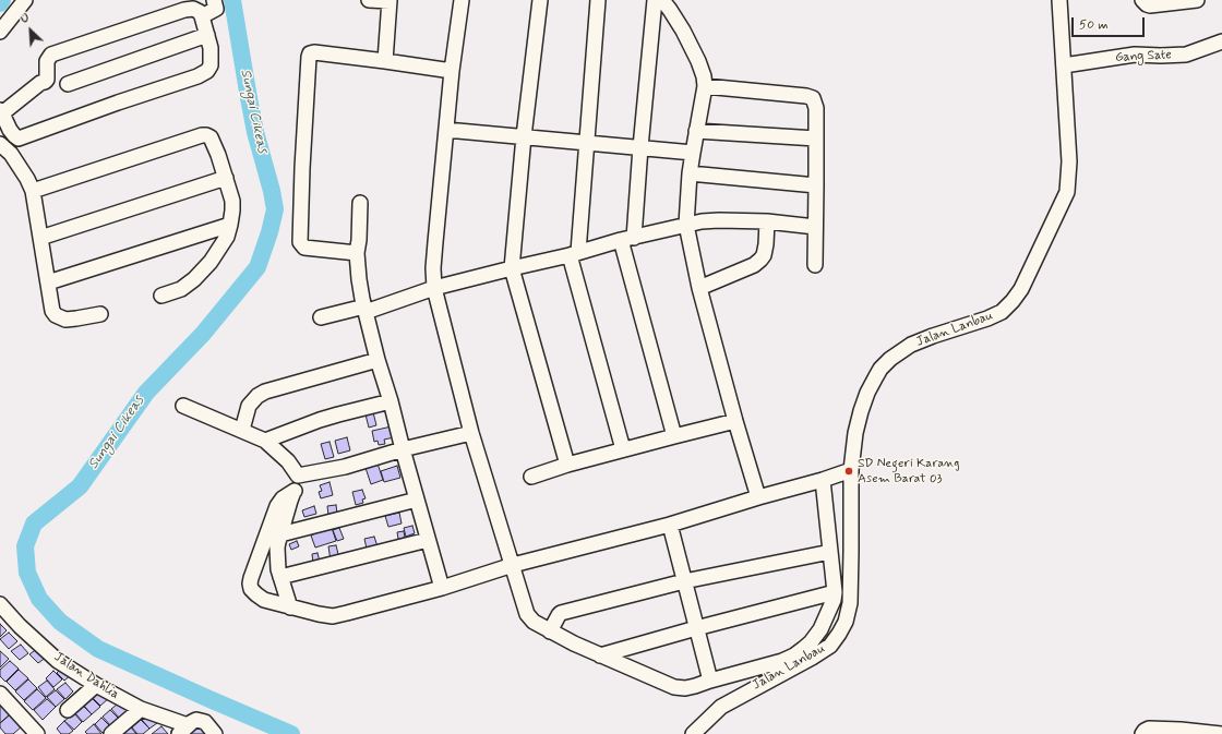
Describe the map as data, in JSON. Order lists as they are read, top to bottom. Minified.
{"streets":{"street":["Gang Sate","Jalan Lanbau","Jalan Dahlia"]},"crossings":[["Gang Sate","Jalan Lanbau"]],"water":["Sungai Cikeas"],"places":["SD Negeri Karang Asem Barat 03"],"scale_bar":"50 m","north":"top left"}
